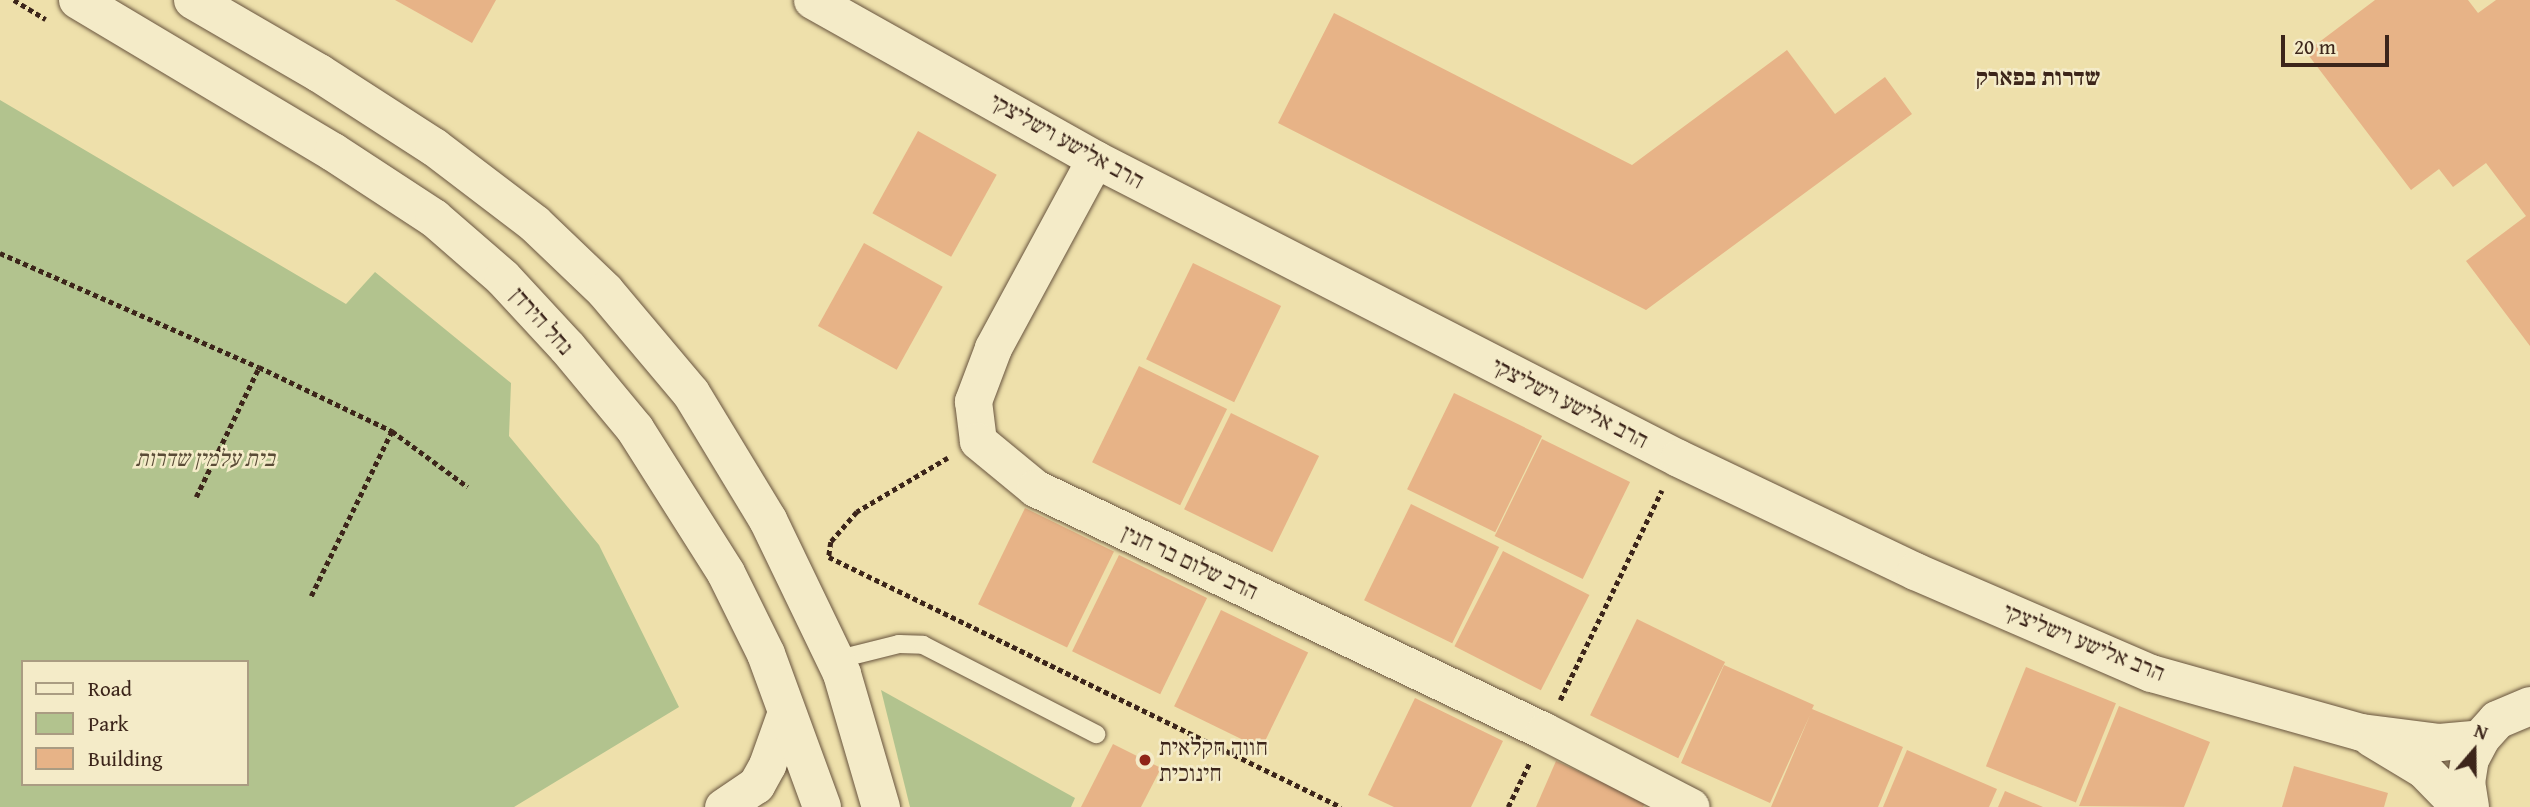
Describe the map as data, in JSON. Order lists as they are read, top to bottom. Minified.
{"streets":{"main road":["נחל הירדן"],"street":["הרב אלישע וישליצקי","הרב שלום בר חנין"]},"districts":["שדרות בפארק"],"parks":["בית עלמין שדרות"],"places":["חווה חקלאית חינוכית"],"legend":["Road","Park","Building"],"scale_bar":"20 m","north":"top"}
